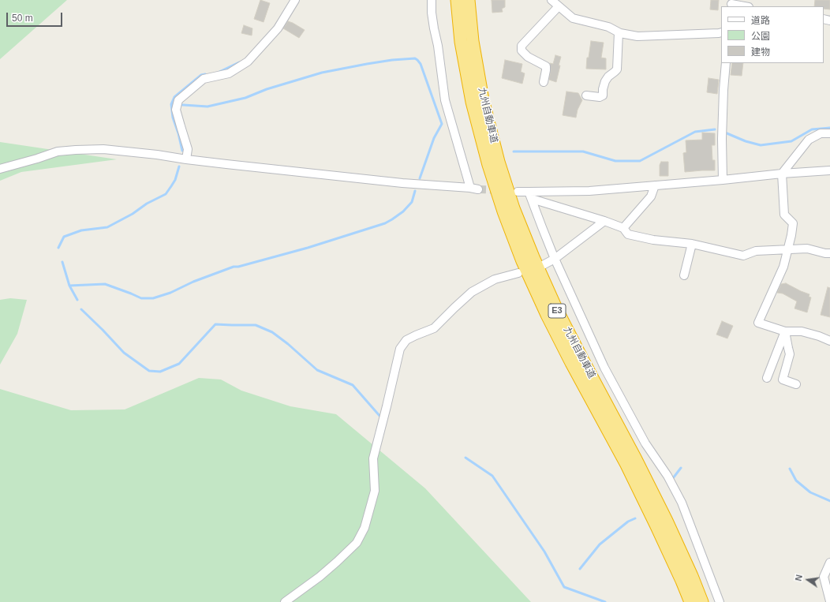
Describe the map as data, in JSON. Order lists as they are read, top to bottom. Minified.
{"streets":{"highway":["九州自動車道","E3"]},"legend":["道路","公園","建物"],"scale_bar":"50 m","north":"left"}
